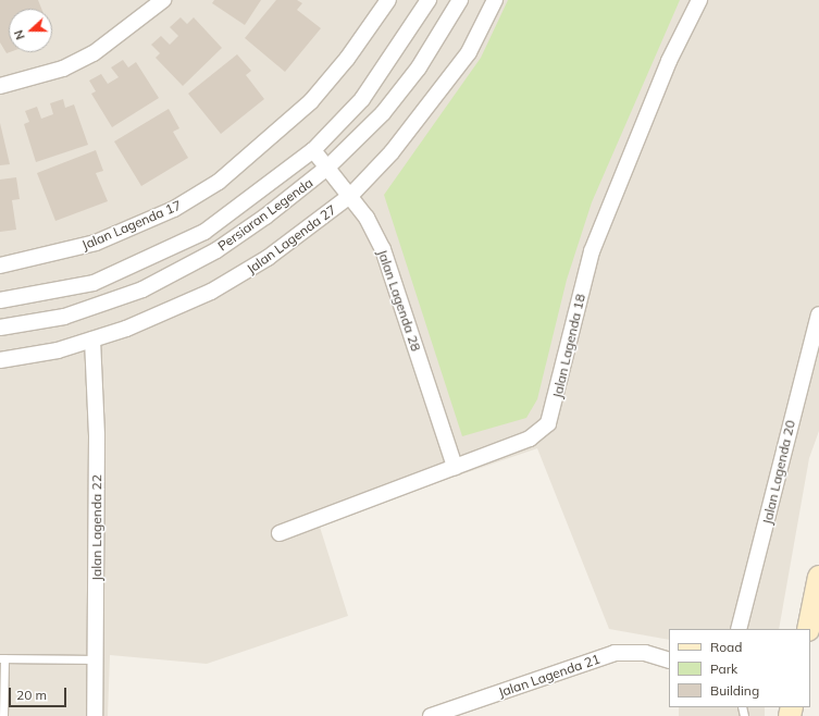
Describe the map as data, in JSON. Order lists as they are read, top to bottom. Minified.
{"streets":{"street":["Persiaran Legenda","Jalan Lagenda 17","Jalan Lagenda 27","Jalan Lagenda 28","Jalan Lagenda 18","Jalan Lagenda 20","Jalan Lagenda 22","Jalan Lagenda 21"]},"crossings":[["Persiaran Legenda","Jalan Lagenda 28"],["Jalan Lagenda 27","Jalan Lagenda 28"],["Jalan Lagenda 27","Jalan Lagenda 22"],["Jalan Lagenda 28","Jalan Lagenda 18"]],"legend":["Road","Park","Building"],"scale_bar":"20 m","north":"left"}
